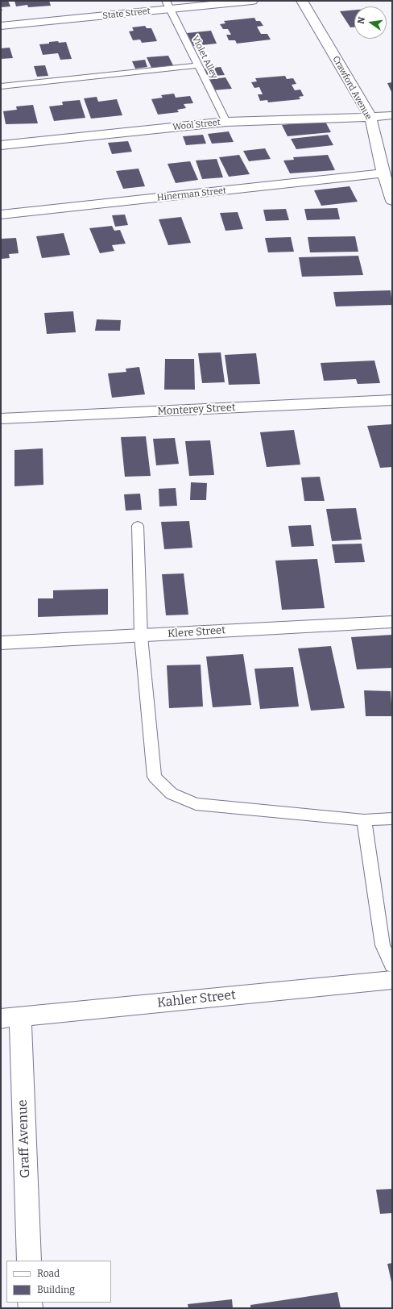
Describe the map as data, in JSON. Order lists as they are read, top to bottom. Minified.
{"streets":{"street":["State Street","Crawford Avenue","Wool Street","Hinerman Street","Monterey Street","Klere Street","Kahler Street","Graff Avenue"],"lane":["Violet Alley"]},"crossings":[["State Street","Violet Alley"],["Violet Alley","Wool Street"],["Crawford Avenue","Wool Street"],["Crawford Avenue","Hinerman Street"],["Kahler Street","Graff Avenue"]],"legend":["Road","Building"],"north":"left"}
